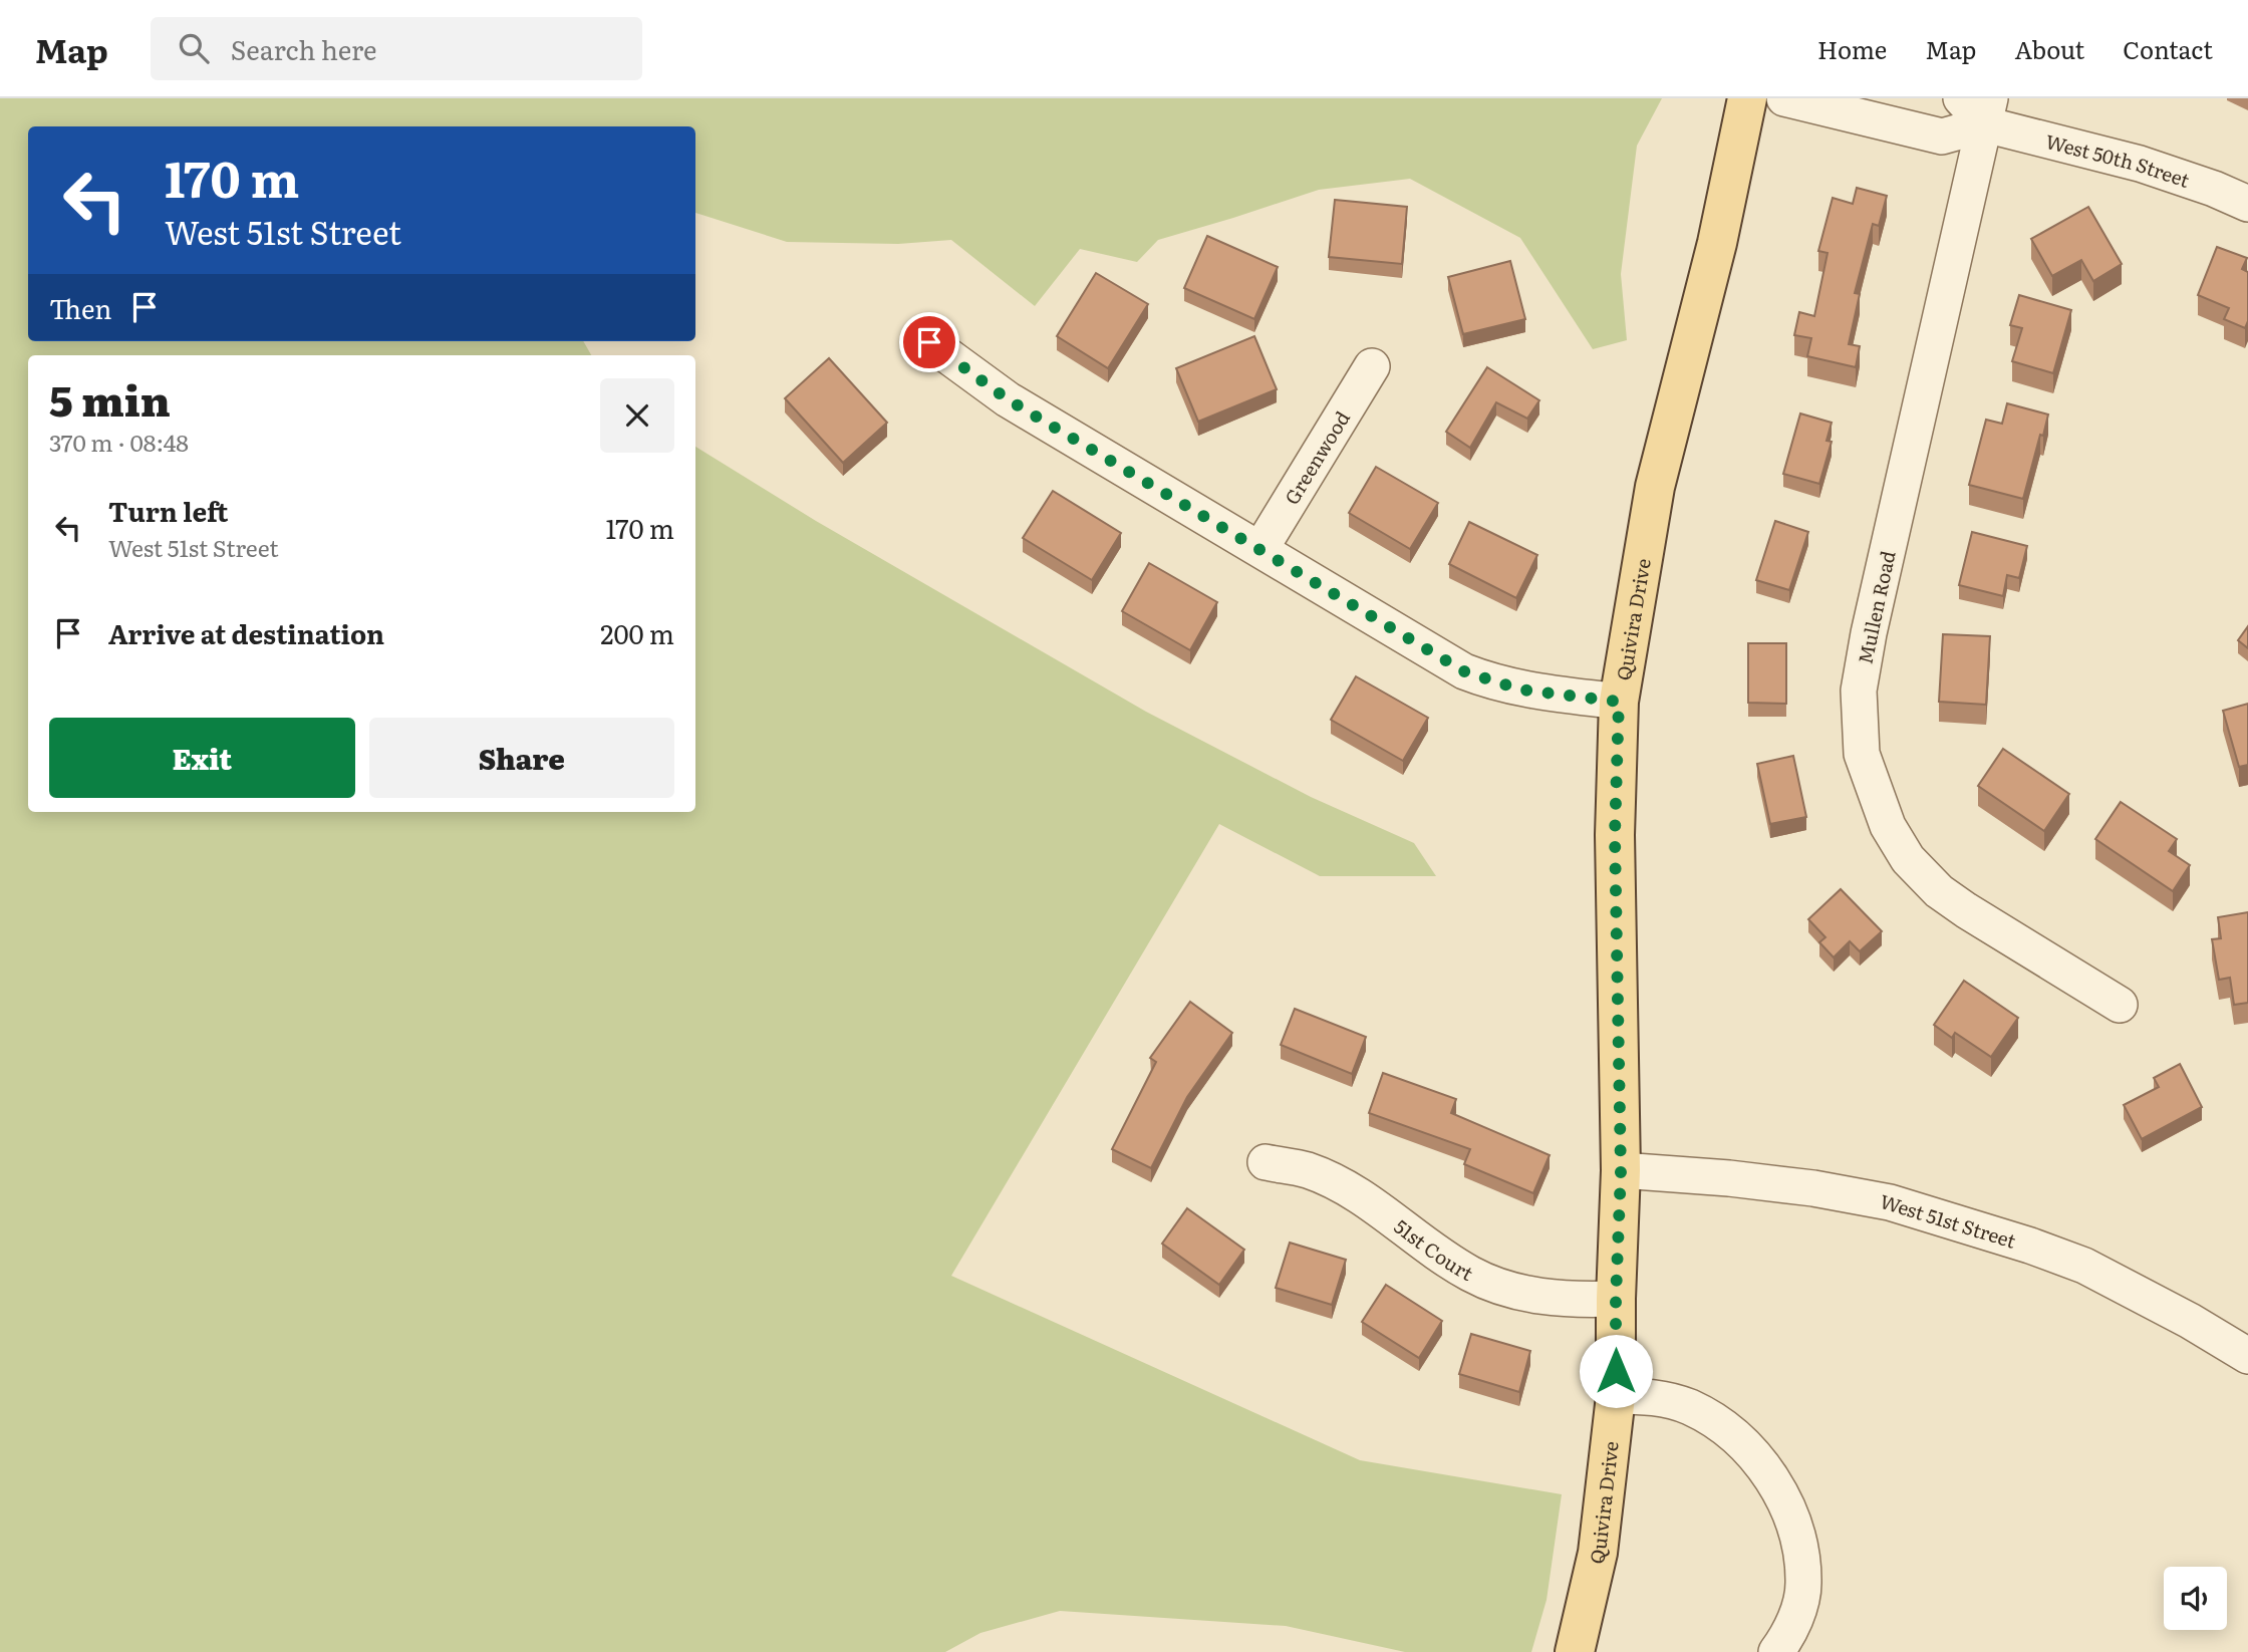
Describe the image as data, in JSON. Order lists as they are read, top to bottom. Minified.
{"streets":{"main road":["Quivira Drive"],"street":["West 50th Street","Greenwood","Mullen Road","West 51st Street","51st Court"]},"crossings":[["West 50th Street","Mullen Road"],["Quivira Drive","West 51st Street"],["Quivira Drive","51st Court"]],"page":{"header":"Map","search":"Search here","nav":["Home","Map","About","Contact"],"turn":["170 m","West 51st Street"],"then":"Then","heading":["5 min","370 m · 08:48"],"list":[{"name":"Turn left","note":"West 51st Street","value":"170 m"},{"name":"Arrive at destination","value":"200 m"}],"buttons":["Exit","Share"]}}
